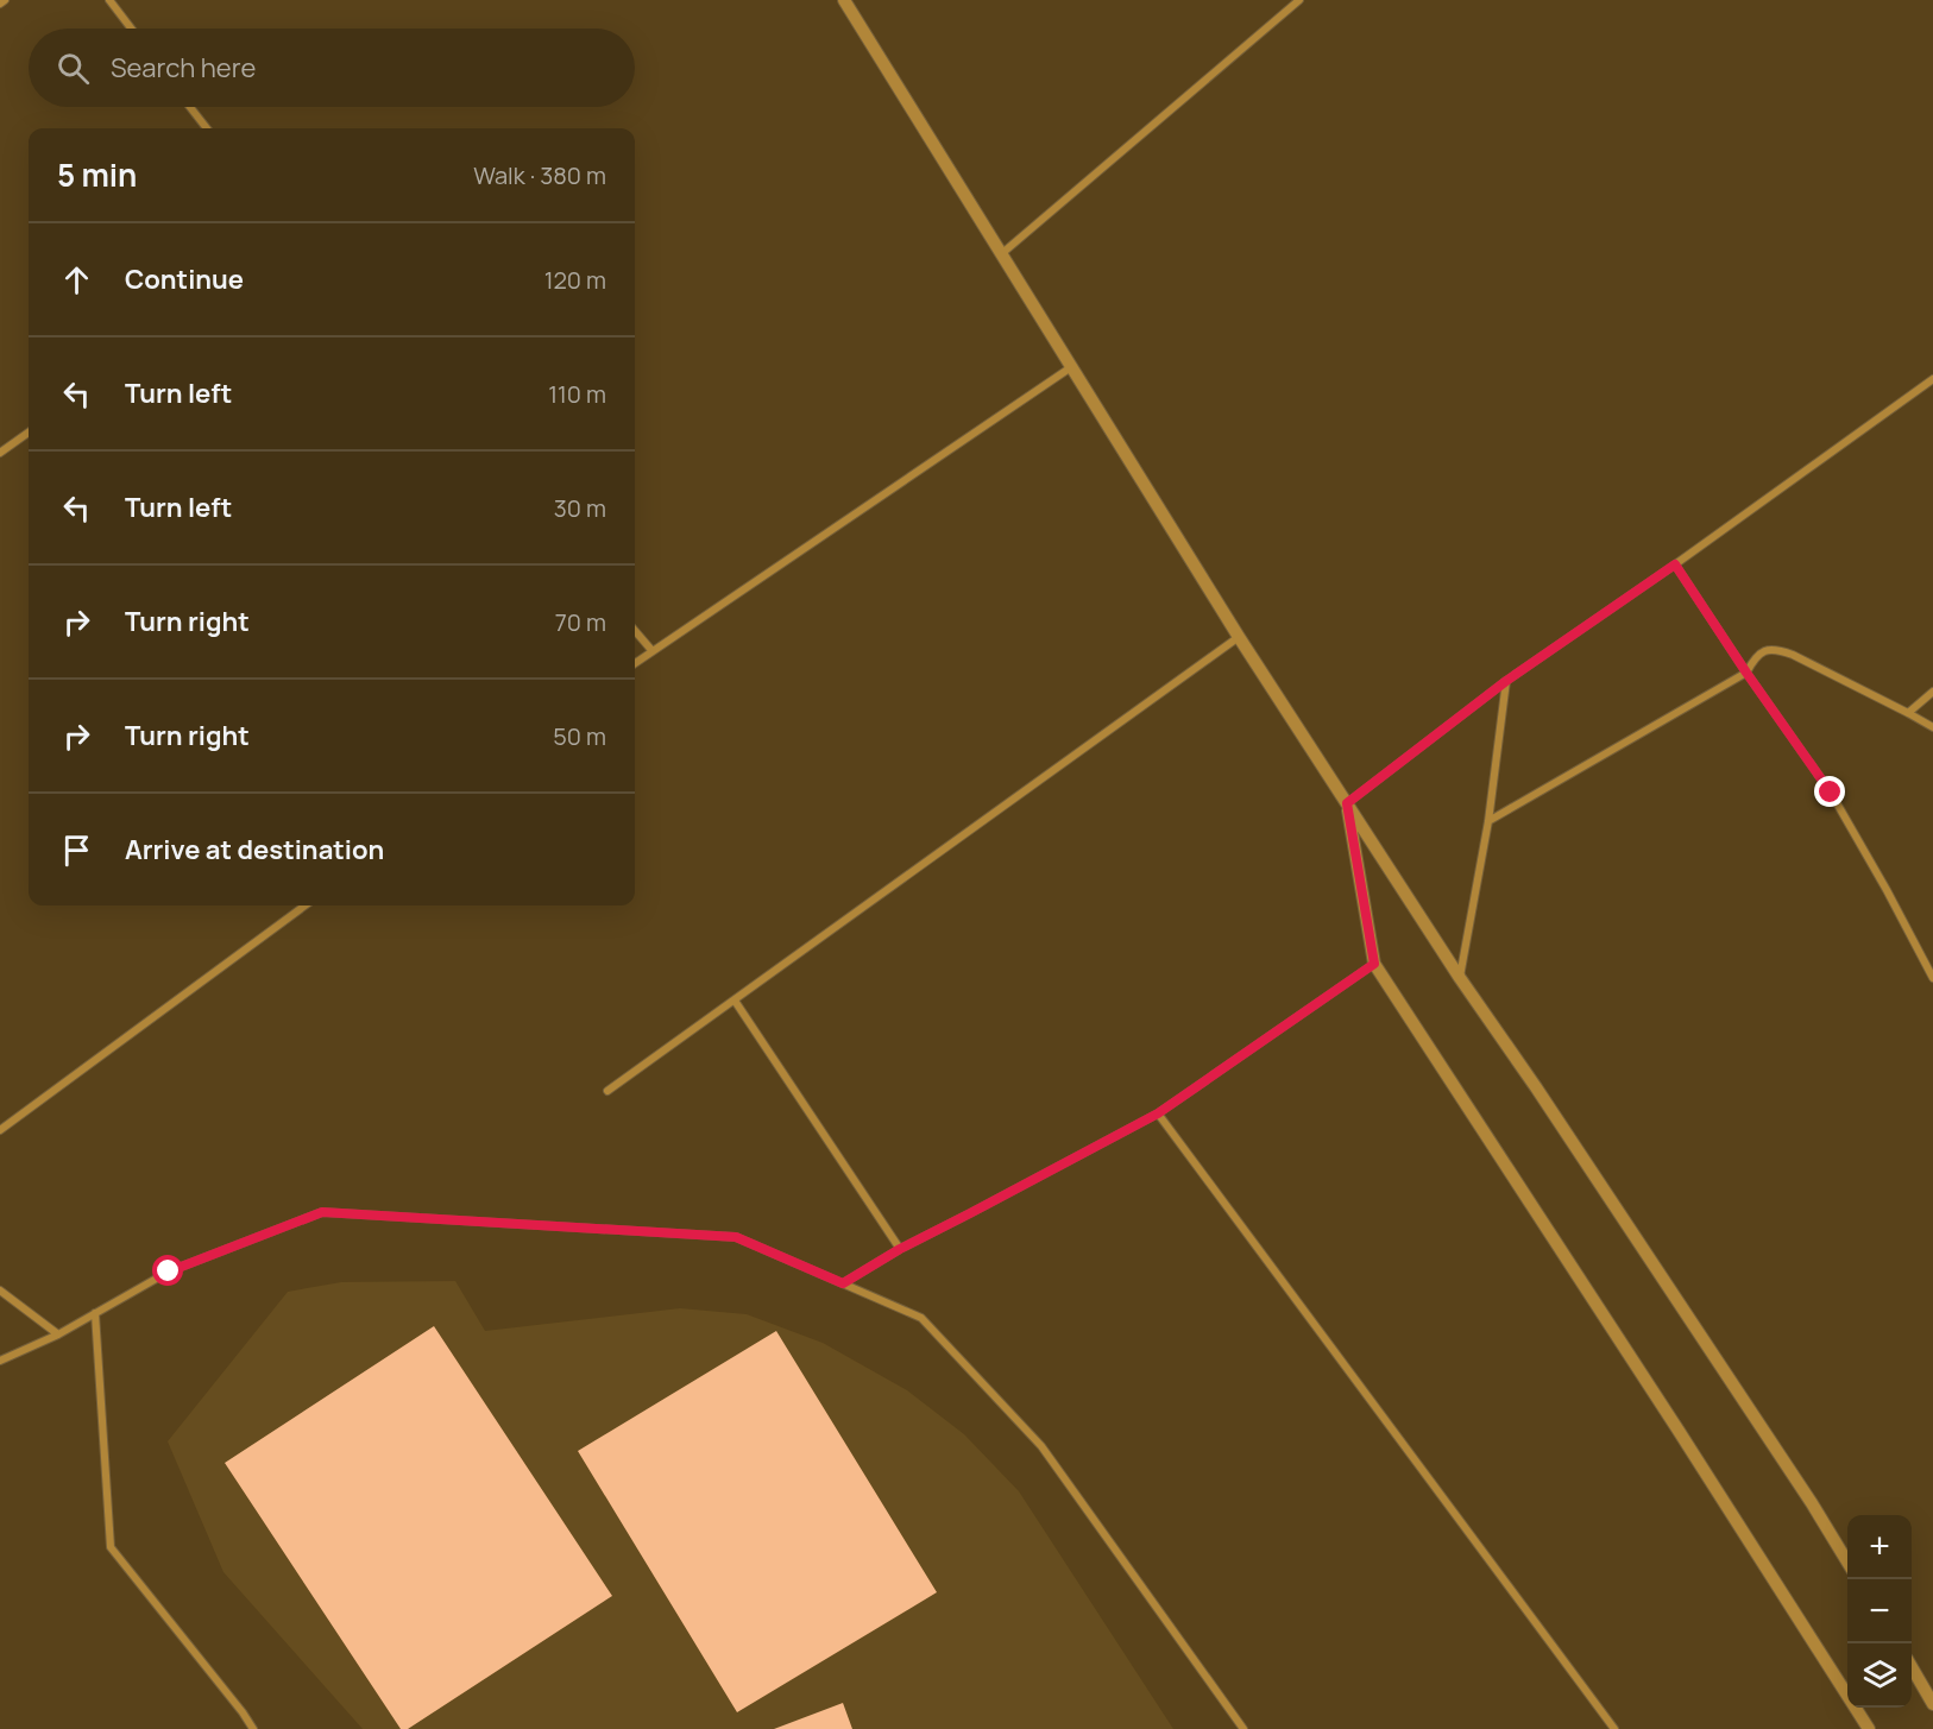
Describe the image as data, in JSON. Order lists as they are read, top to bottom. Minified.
{"page":{"search":"Search here","heading":["5 min","Walk · 380 m"],"list":[["Continue","120 m"],["Turn left","110 m"],["Turn left","30 m"],["Turn right","70 m"],["Turn right","50 m"],"Arrive at destination"],"map_buttons":["+","−"]}}
